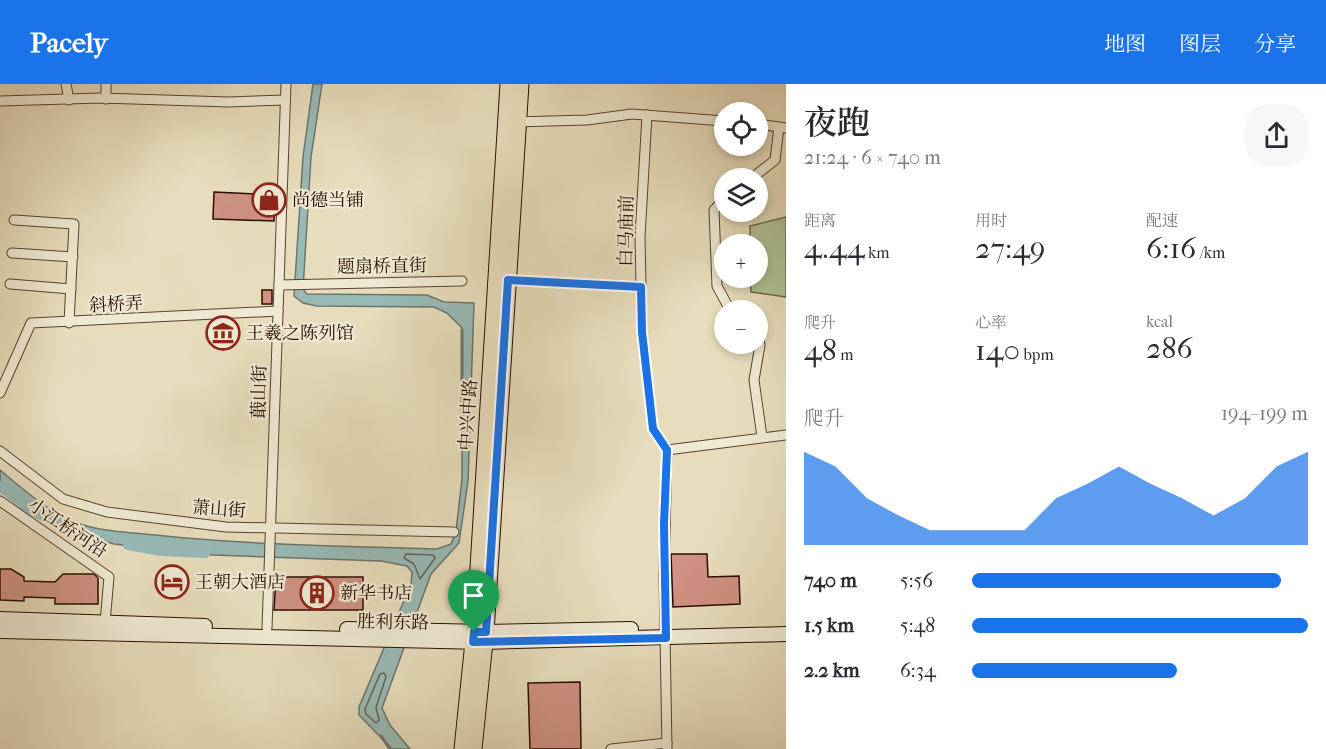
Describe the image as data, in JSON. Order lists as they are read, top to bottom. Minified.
{"streets":{"main road":["中兴中路","胜利东路"],"street":["白马庙前","题扇桥直街","斜桥弄","蕺山街","萧山街","小江桥河沿"]},"crossings":[["题扇桥直街","蕺山街"],["斜桥弄","蕺山街"],["蕺山街","萧山街"],["蕺山街","胜利东路"],["中兴中路","胜利东路"],["小江桥河沿","胜利东路"]],"places":{"shop":["尚德当铺"],"museum":["王羲之陈列馆"],"hotel":["王朝大酒店"],"building":["新华书店"]},"page":{"header":"Pacely","nav":["地图","图层","分享"],"heading":["夜跑","21:24 · 6 × 740 m"],"map_buttons":["+","−"],"stats":[["距离","4.44 km"],["用时","27:49"],["配速","6:16 /km"],["爬升","48 m"],["心率","140 bpm"],["kcal","286"]],"chart":["爬升","194–199 m"],"list":[{"name":"740 m","note":"5:56"},{"name":"1.5 km","note":"5:48"},{"name":"2.2 km","note":"6:34"}]}}
